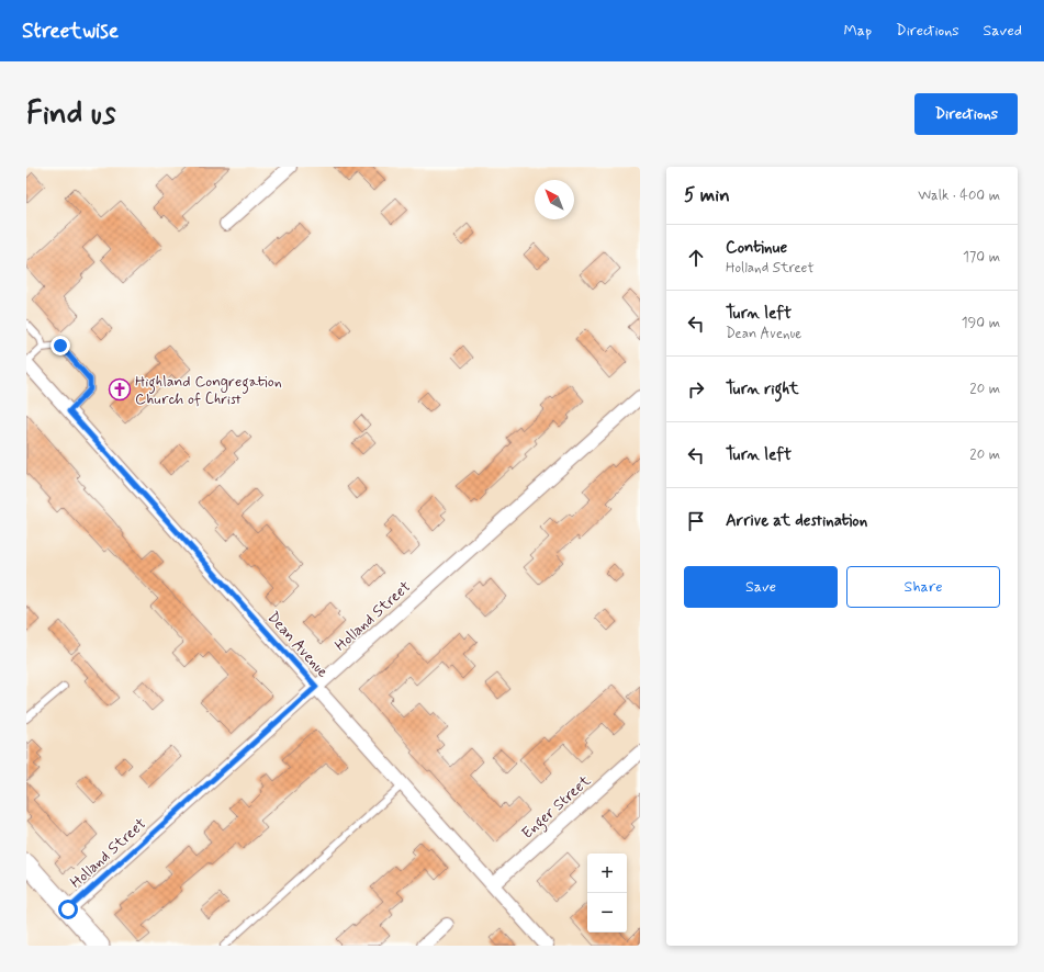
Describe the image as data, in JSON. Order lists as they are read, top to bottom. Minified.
{"streets":{"street":["Holland Street","Dean Avenue","Enger Street"]},"crossings":[["Holland Street","Dean Avenue"],["Dean Avenue","Enger Street"]],"places":{"church":["Highland Congregation Church of Christ"]},"north":"top left","page":{"header":"Streetwise","nav":["Map","Directions","Saved"],"buttons":["Directions",["Save","Share"]],"title":"Find us","heading":["5 min","Walk · 400 m"],"list":[["Continue","Holland Street","170 m"],["Turn left","Dean Avenue","190 m"],["Turn right","20 m"],["Turn left","20 m"],"Arrive at destination"],"map_buttons":["+","−"]}}
